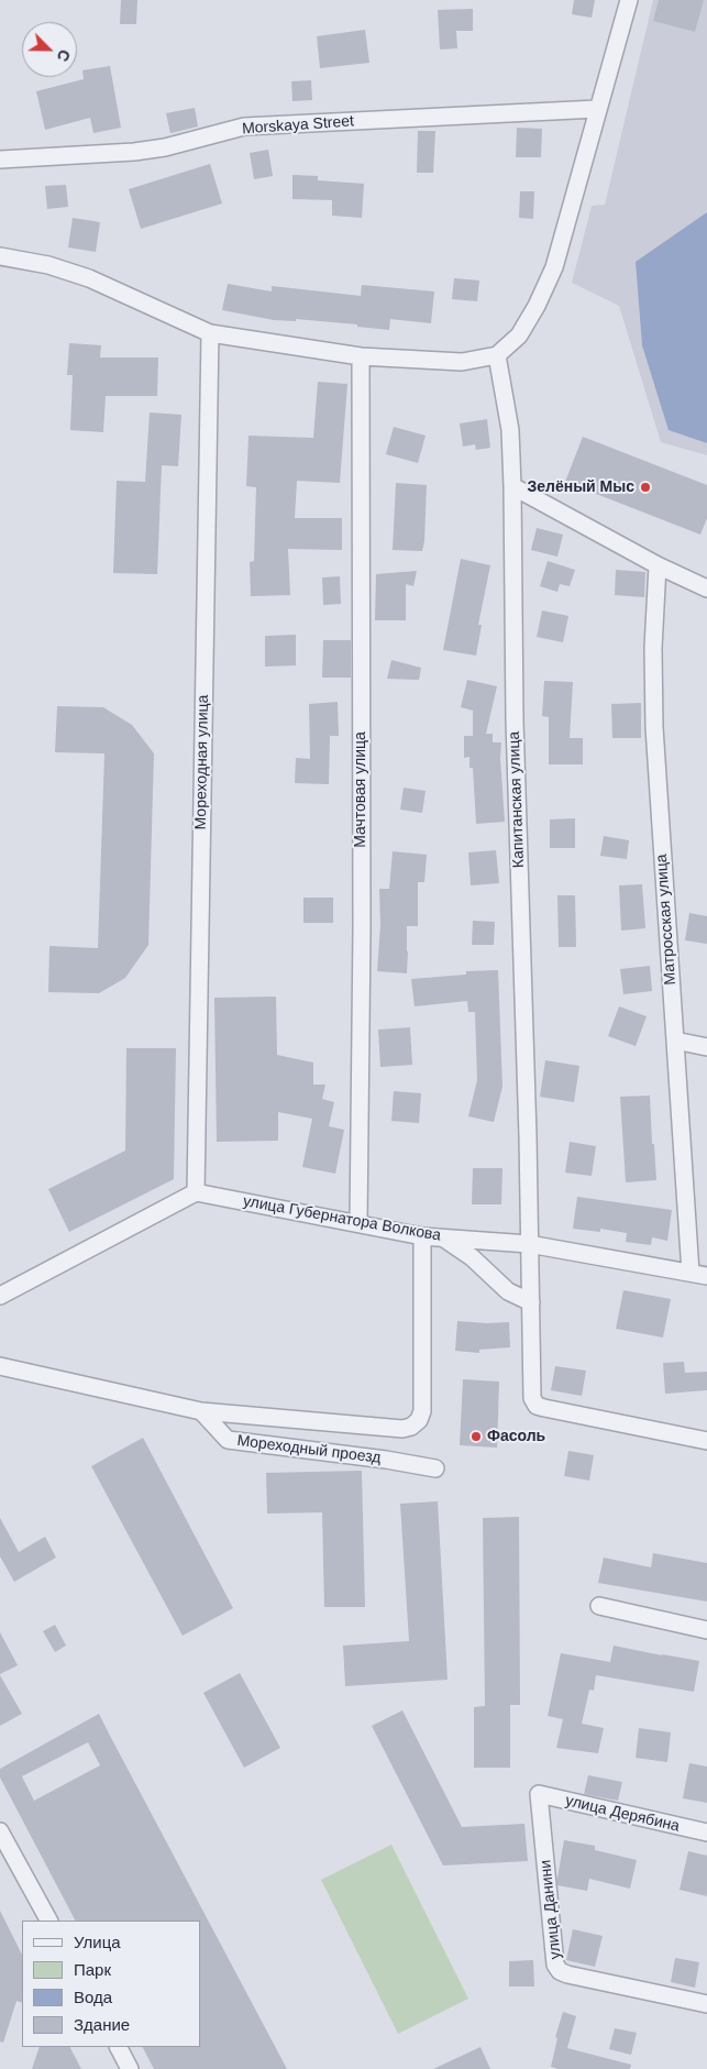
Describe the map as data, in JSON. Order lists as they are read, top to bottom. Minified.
{"streets":{"street":["Morskaya Street","Мореходная улица","Мачтовая улица","Капитанская улица","Матросская улица","улица Губернатора Волкова","Мореходный проезд","улица Дерябина","улица Данини"]},"crossings":[["Мореходная улица","улица Губернатора Волкова"],["Мачтовая улица","улица Губернатора Волкова"],["Капитанская улица","улица Губернатора Волкова"],["Матросская улица","улица Губернатора Волкова"],["улица Дерябина","улица Данини"]],"places":["Зелёный Мыс","Фасоль"],"legend":["Улица","Парк","Вода","Здание"],"north":"bottom right"}
